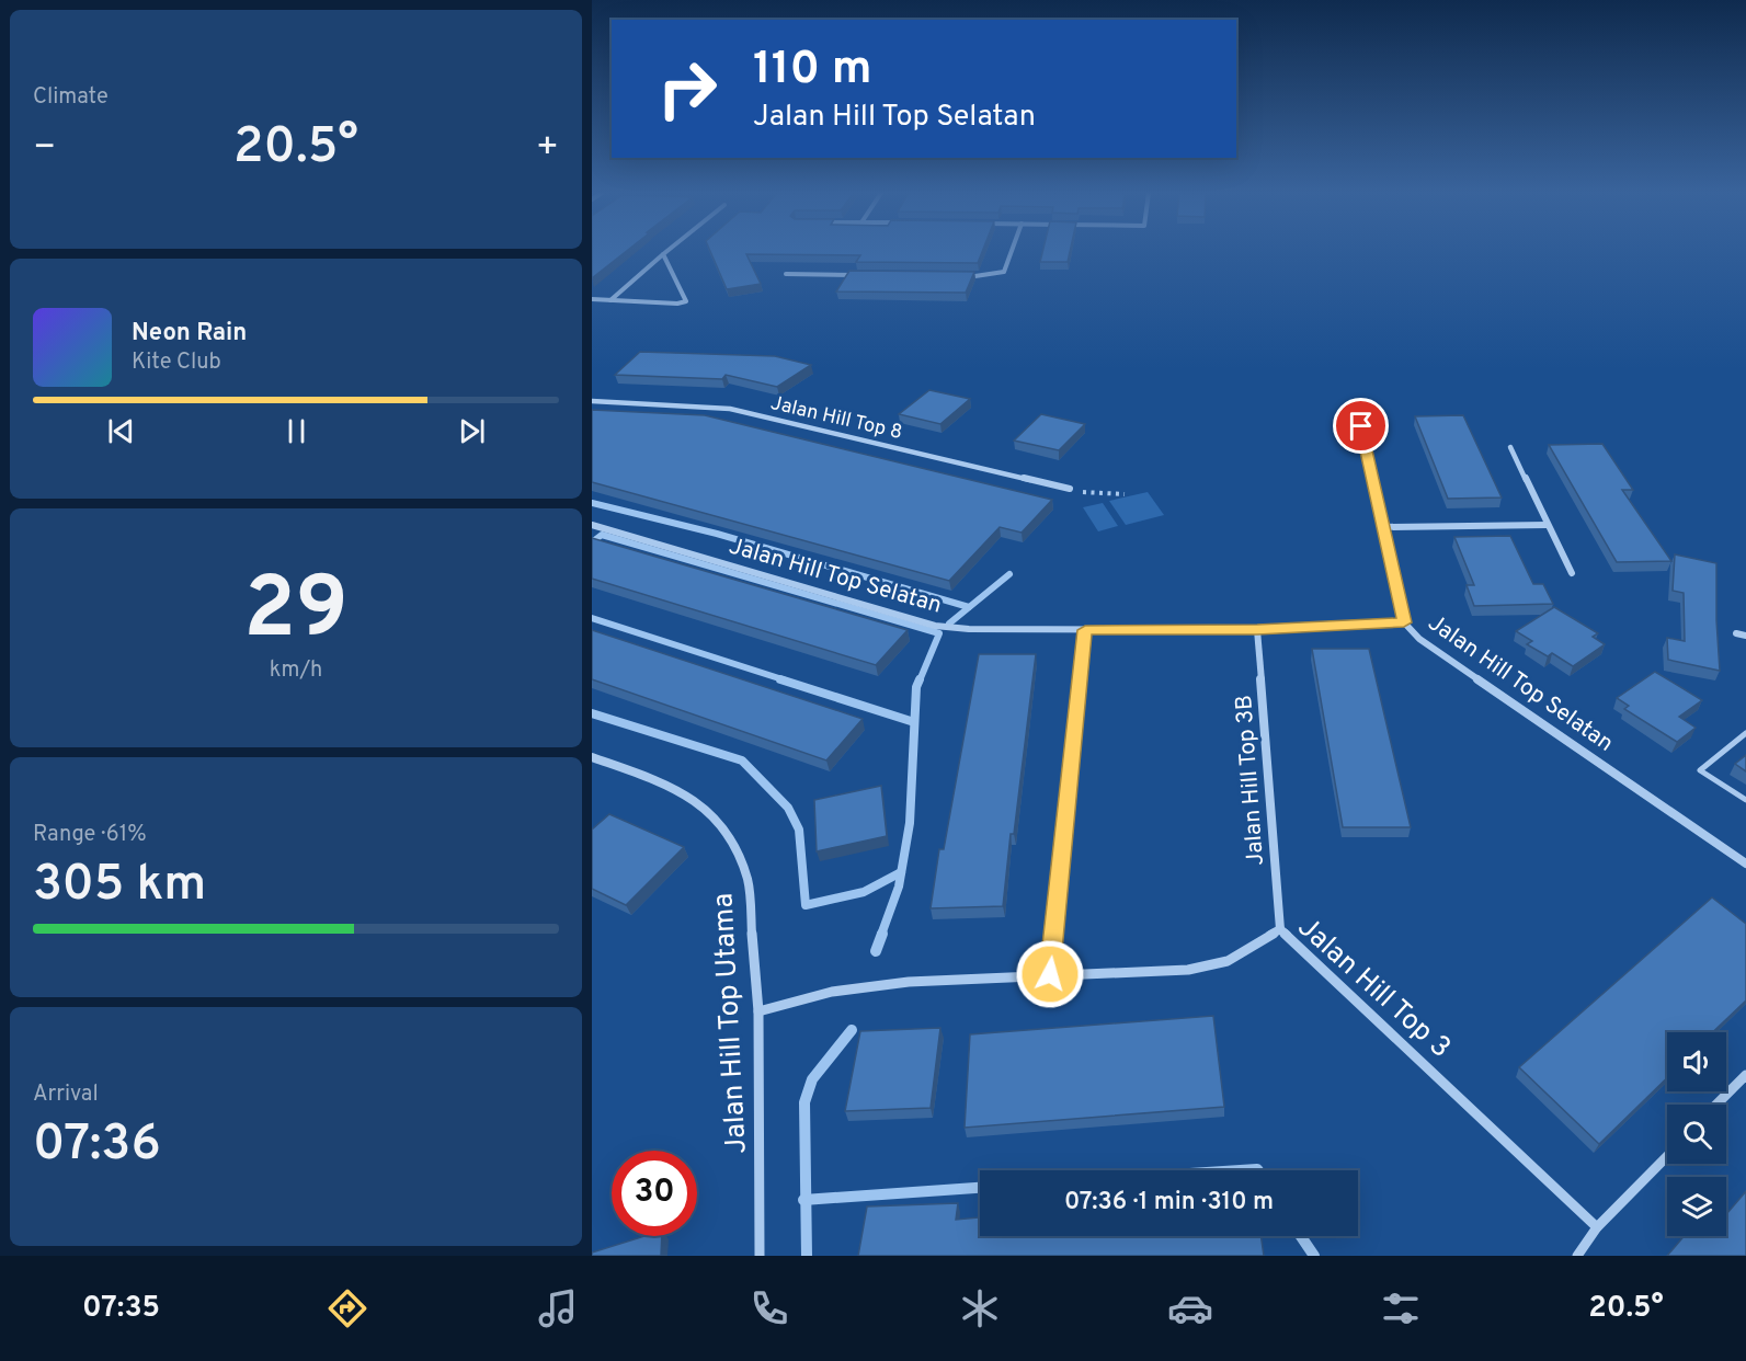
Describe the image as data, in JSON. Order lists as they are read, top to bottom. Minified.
{"streets":{"street":["Jalan Hill Top 8","Jalan Hill Top Selatan","Jalan Hill Top 3B","Jalan Hill Top 3","Jalan Hill Top Utama"]},"crossings":[["Jalan Hill Top Selatan","Jalan Hill Top 3B"],["Jalan Hill Top 3B","Jalan Hill Top 3"],["Jalan Hill Top 3","Jalan Hill Top Utama"]],"page":{"tile":["Climate",["29","km/h"],["Range · 61%","305 km"],["Arrival","07:36"]],"turn":["110 m","Jalan Hill Top Selatan"],"heat":["−","20.5°","+"],"song":["Neon Rain","Kite Club"],"limit":"30","trip":"07:36 · 1 min · 310 m","tabs":["07:35","20.5°"]}}
